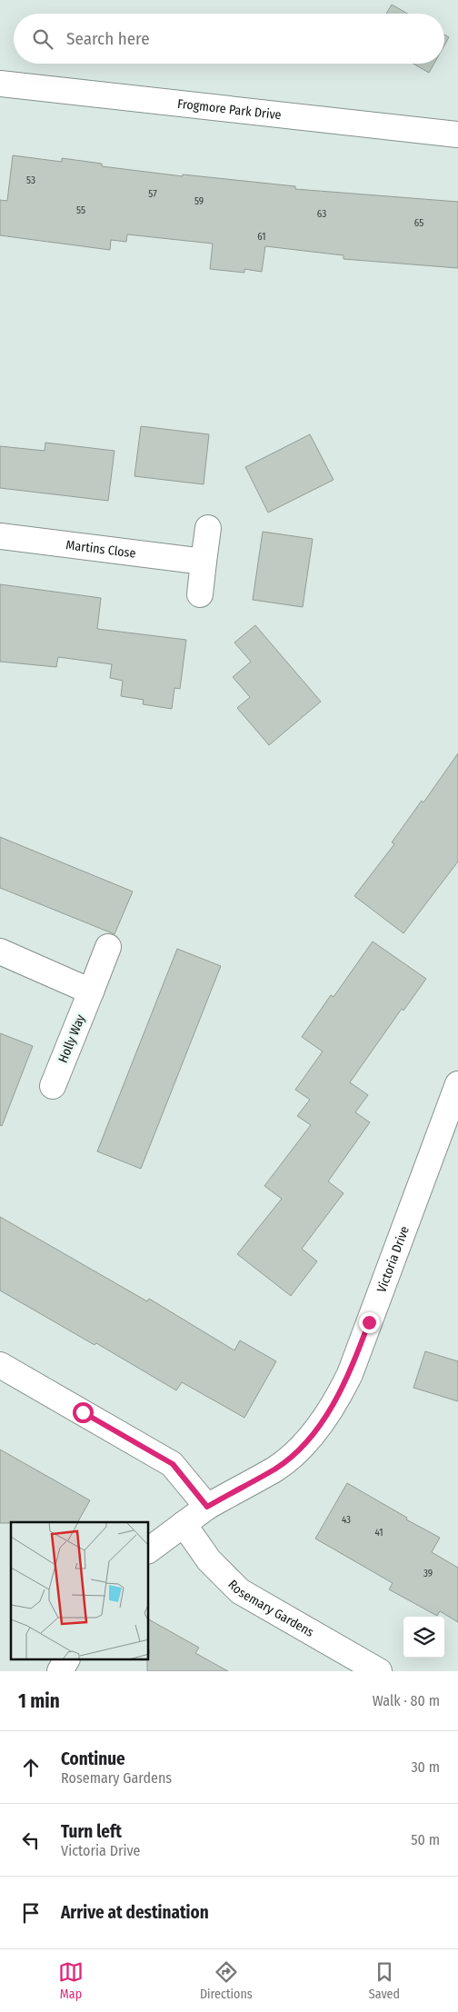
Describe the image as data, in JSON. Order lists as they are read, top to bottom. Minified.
{"streets":{"street":["Frogmore Park Drive","Martins Close","Holly Way","Victoria Drive","Rosemary Gardens"]},"house_numbers":["53","57","59","55","63","65","61","43","41","39"],"page":{"search":"Search here","heading":["1 min","Walk · 80 m"],"list":[["Continue","Rosemary Gardens","30 m"],["Turn left","Victoria Drive","50 m"],"Arrive at destination"],"nav":["Map","Directions","Saved"]}}
